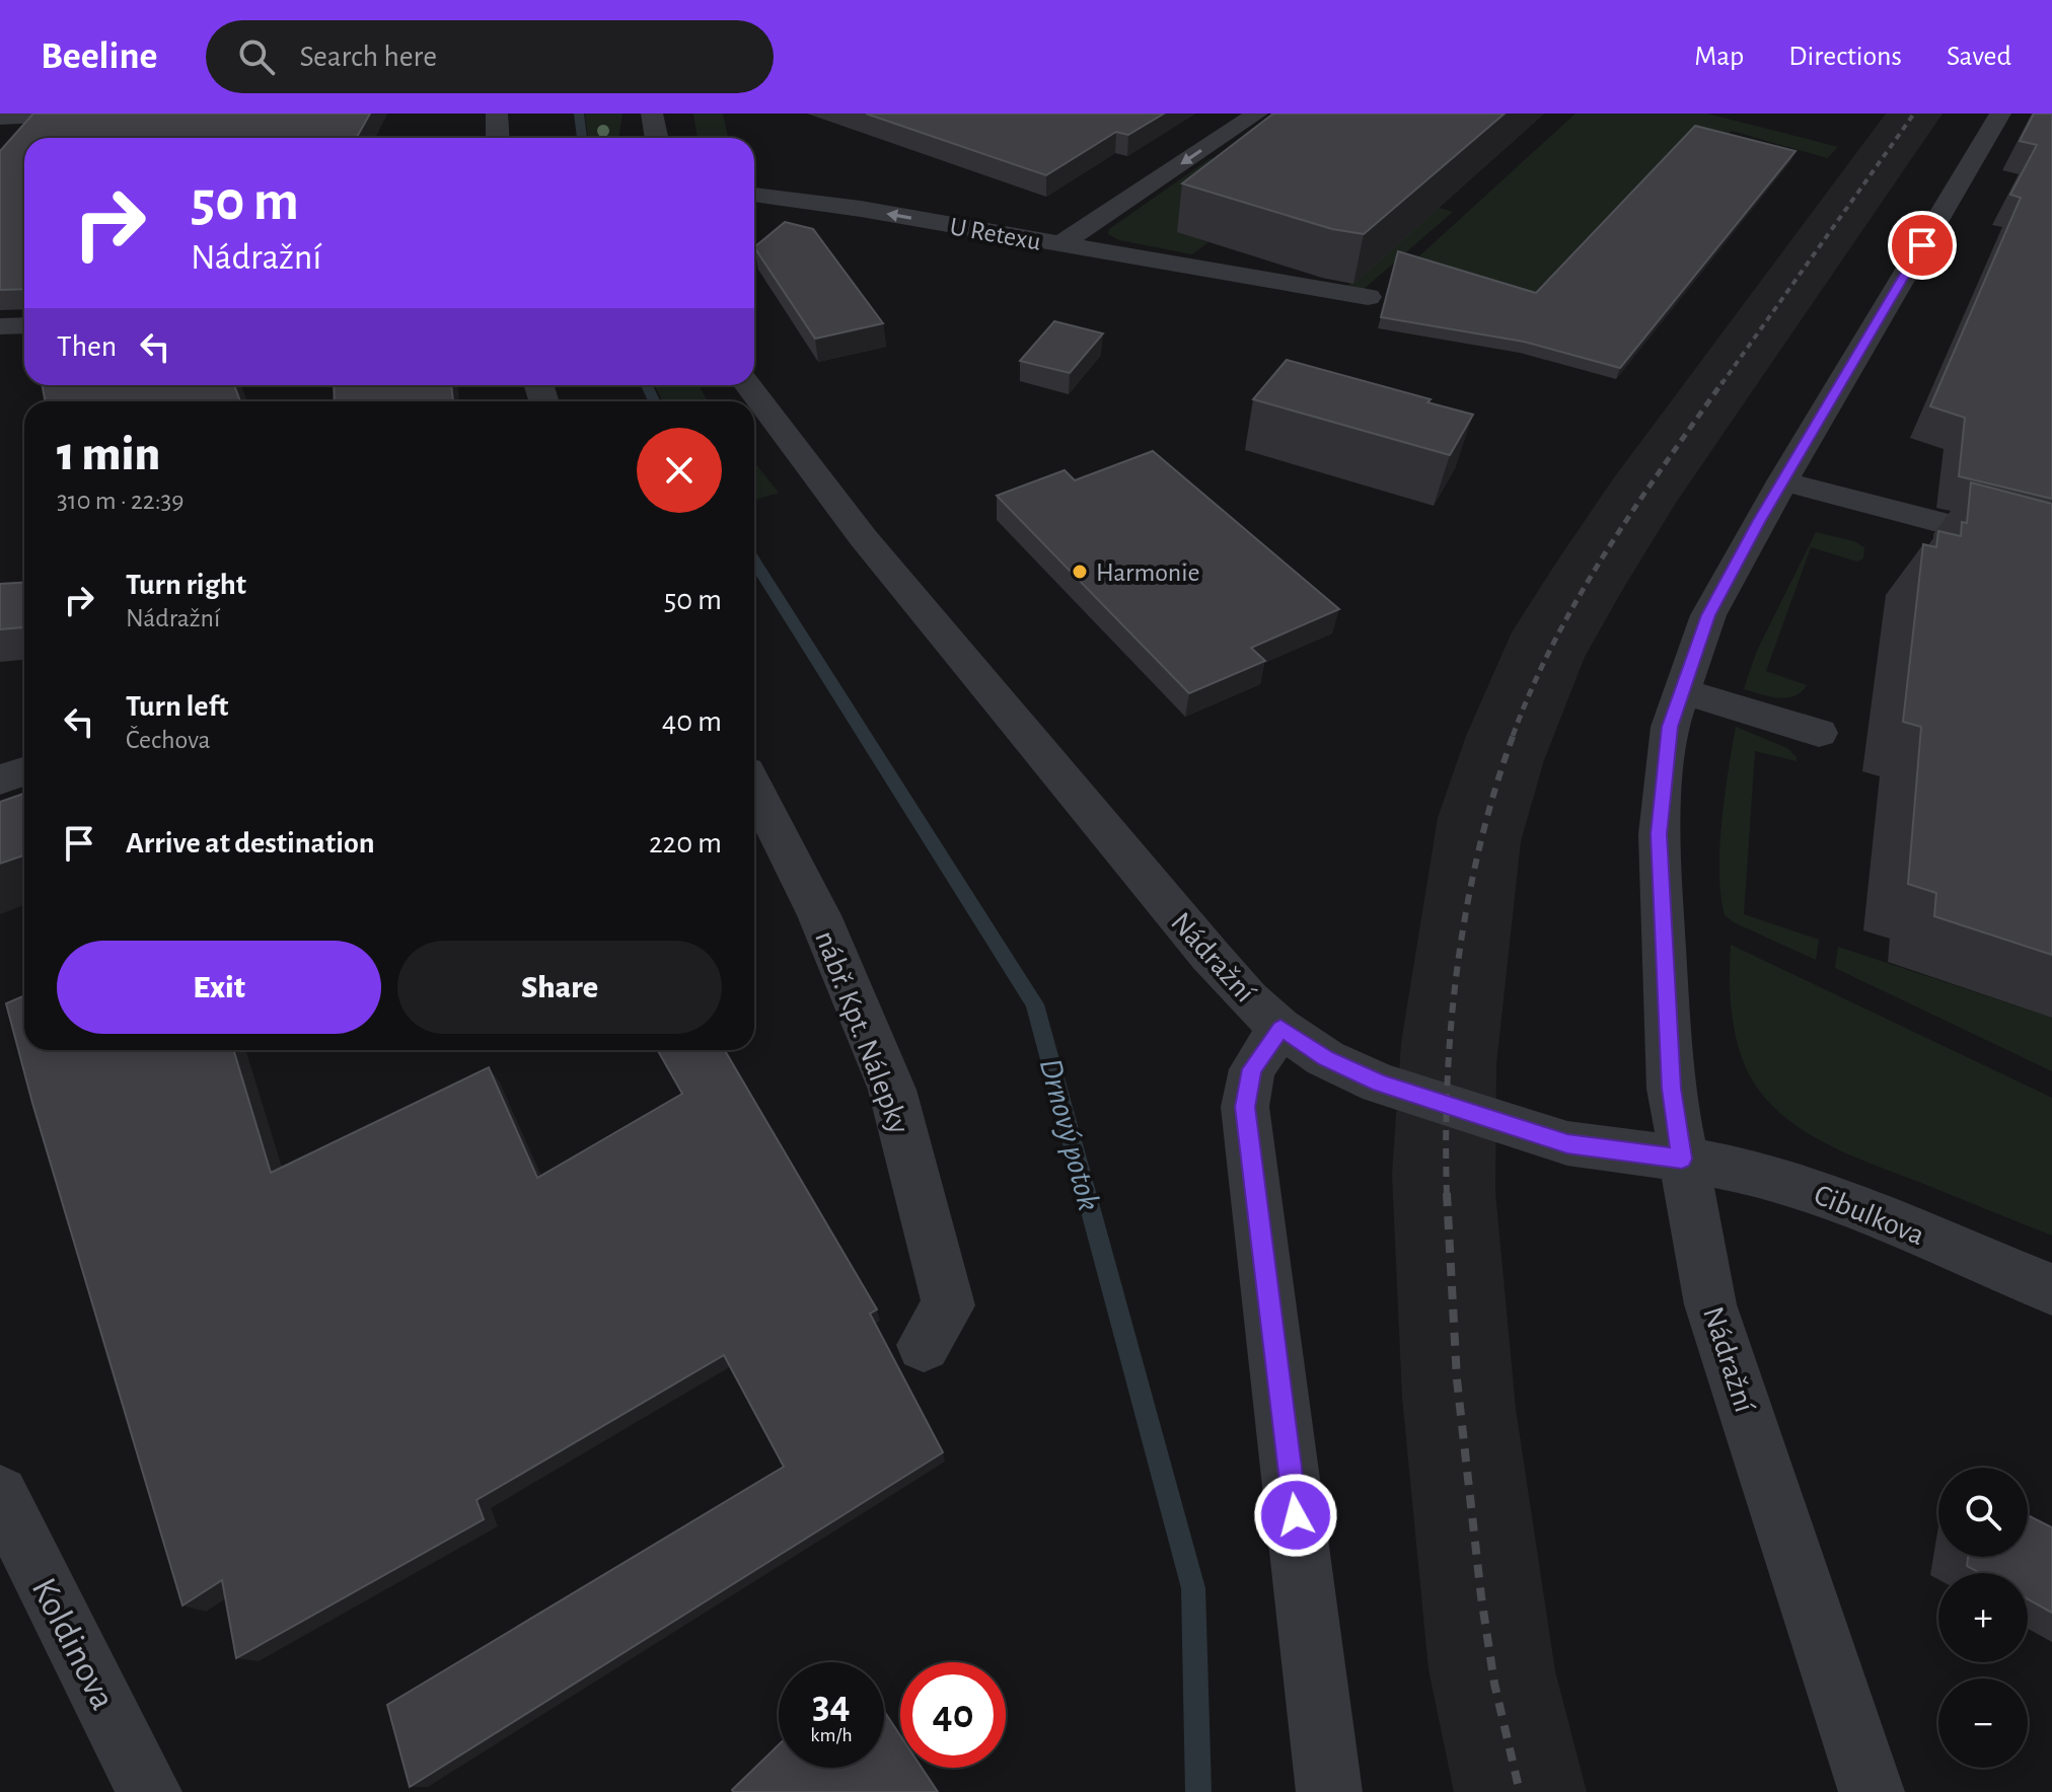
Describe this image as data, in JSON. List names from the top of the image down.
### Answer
{
  "streets": {
    "street": [
      "U Retexu",
      "Nádražní",
      "nábř. Kpt. Nálepky",
      "Cibulkova",
      "Koldinova"
    ]
  },
  "crossings": [
    ["Nádražní", "Cibulkova"]
  ],
  "water": ["Drnový potok"],
  "places": ["Harmonie"],
  "page": {
    "header": "Beeline",
    "search": "Search here",
    "nav": ["Map", "Directions", "Saved"],
    "turn": ["50 m", "Nádražní"],
    "then": "Then",
    "heading": ["1 min", "310 m · 22:39"],
    "list": [
      {
        "name": "Turn right",
        "note": "Nádražní",
        "value": "50 m"
      },
      {
        "name": "Turn left",
        "note": "Čechova",
        "value": "40 m"
      },
      {
        "name": "Arrive at destination",
        "value": "220 m"
      }
    ],
    "buttons": ["Exit", "Share"],
    "map_buttons": ["+", "−"],
    "speed": "34 km/h",
    "limit": "40"
  }
}
